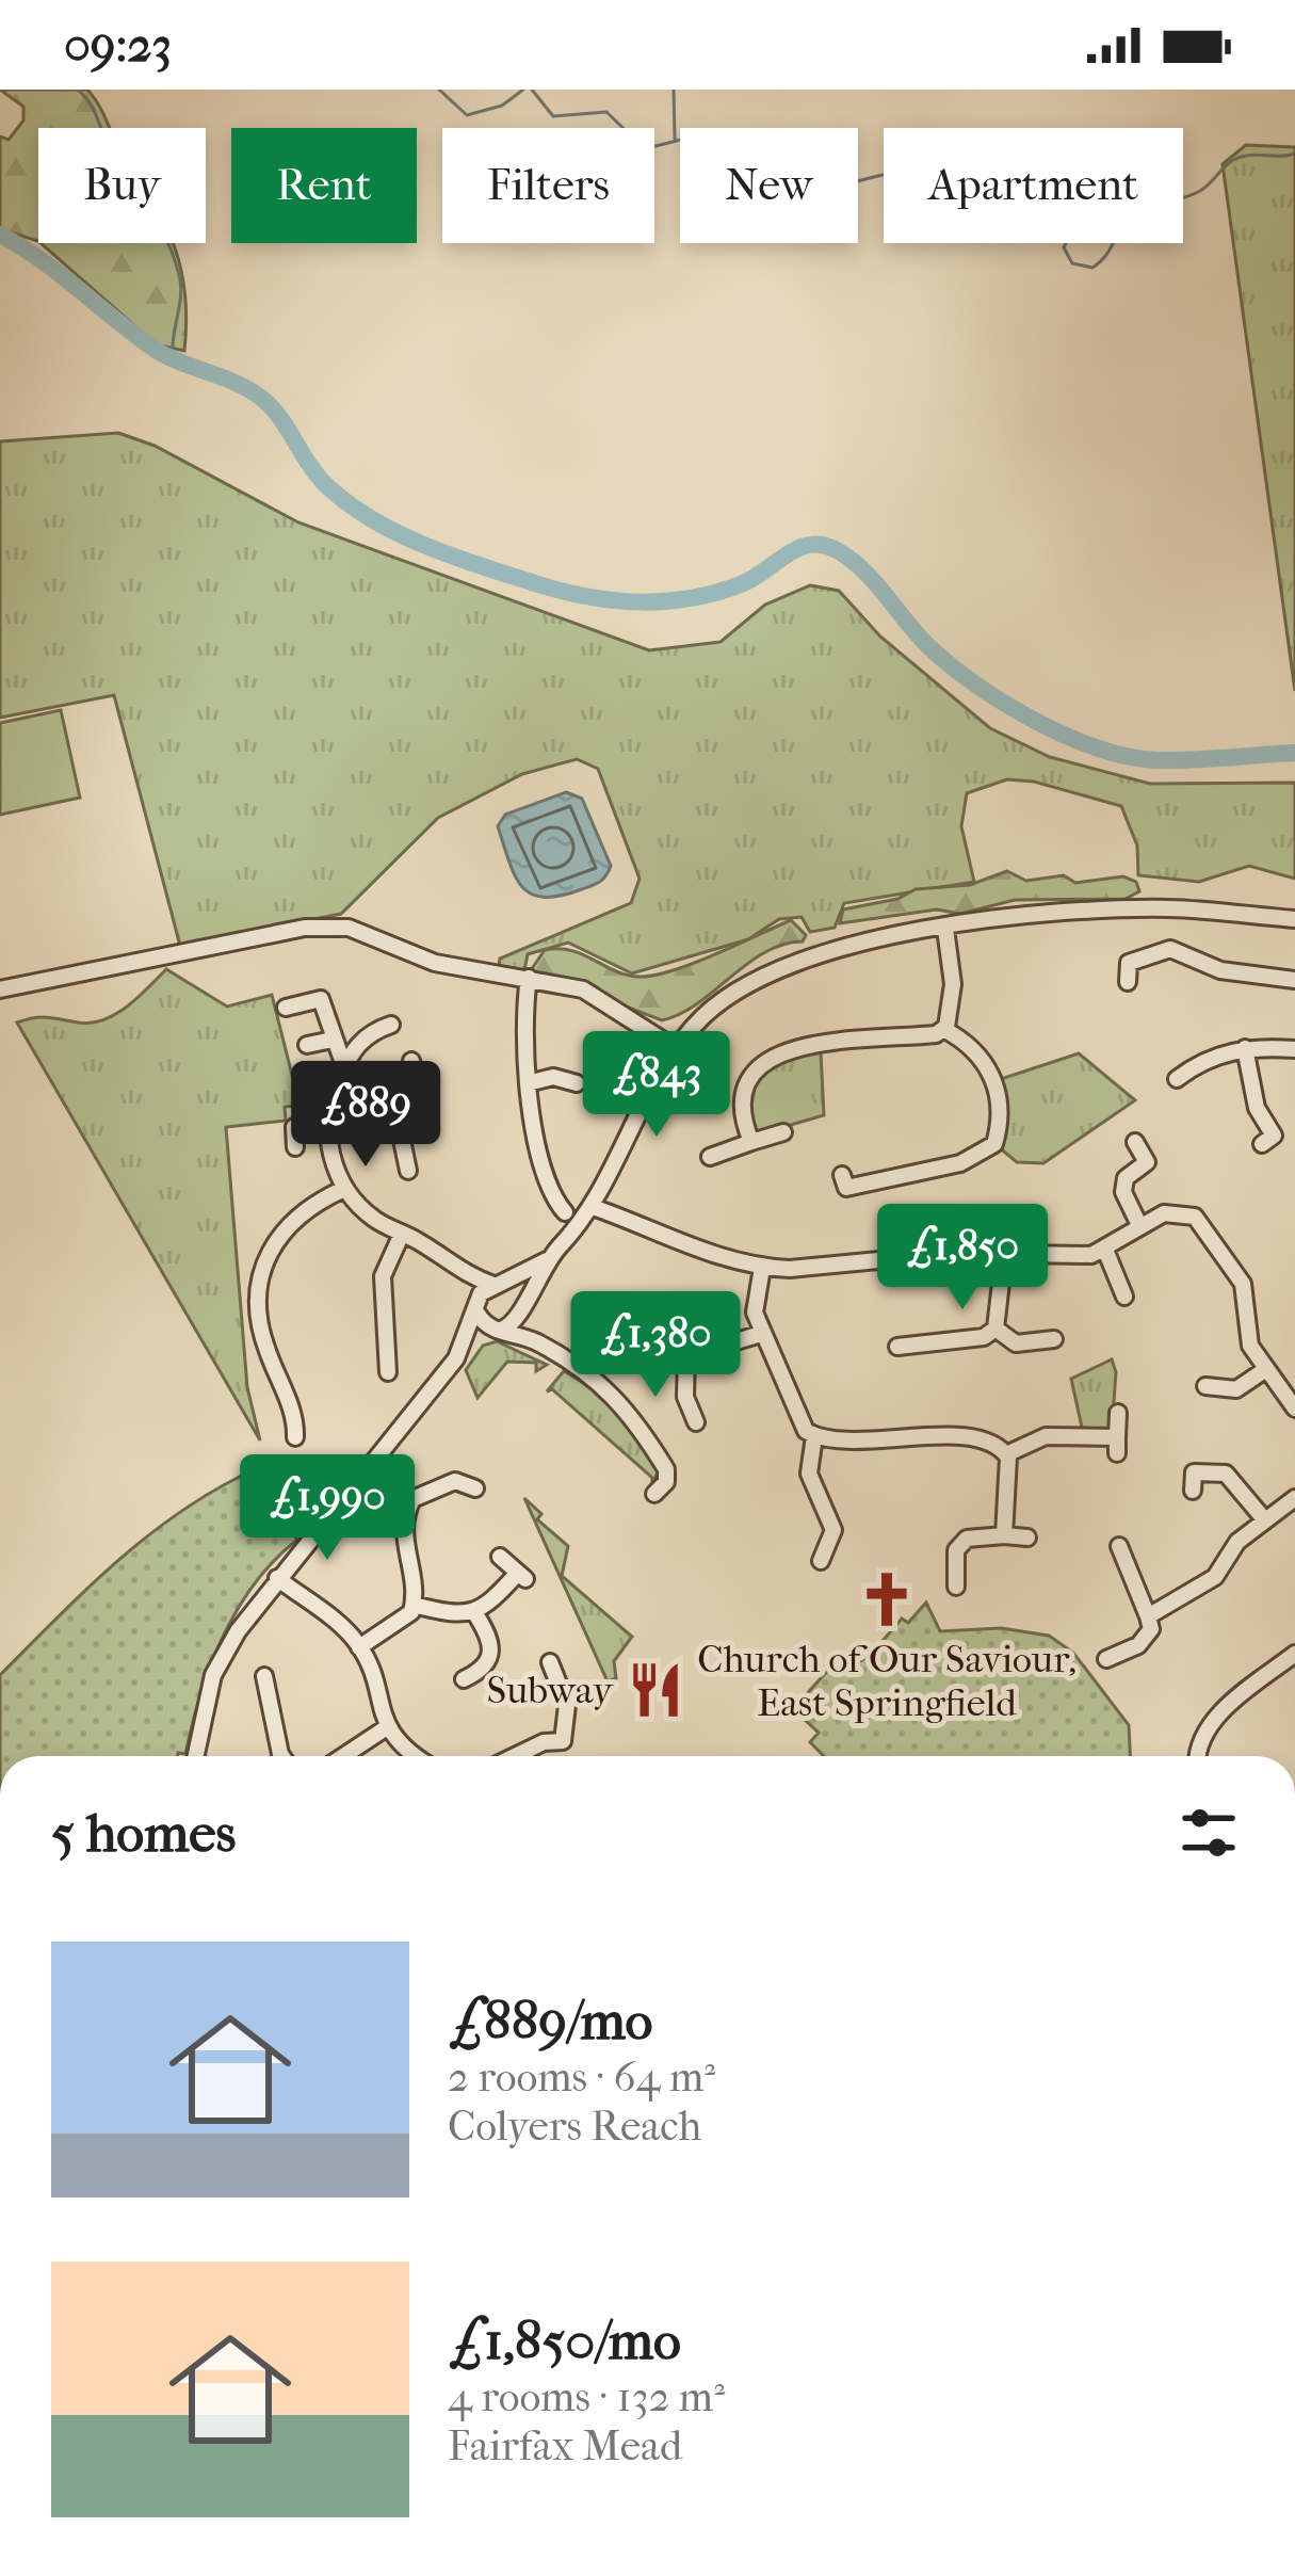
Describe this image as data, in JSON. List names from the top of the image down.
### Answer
{
  "places": {
    "church": ["Church of Our Saviour, East Springfield"],
    "restaurant": ["Subway"]
  },
  "page": {
    "status": "09:23",
    "chip": [
      "Buy",
      "Rent",
      "Filters",
      "New",
      "Apartment"
    ],
    "price": [
      "£843",
      "£889",
      "£1,850",
      "£1,380",
      "£1,990"
    ],
    "heading": "5 homes",
    "list": [
      {
        "name": "£889/mo",
        "note": "2 rooms · 64 m² · Colyers Reach"
      },
      {
        "name": "£1,850/mo",
        "note": "4 rooms · 132 m² · Fairfax Mead"
      }
    ]
  }
}
